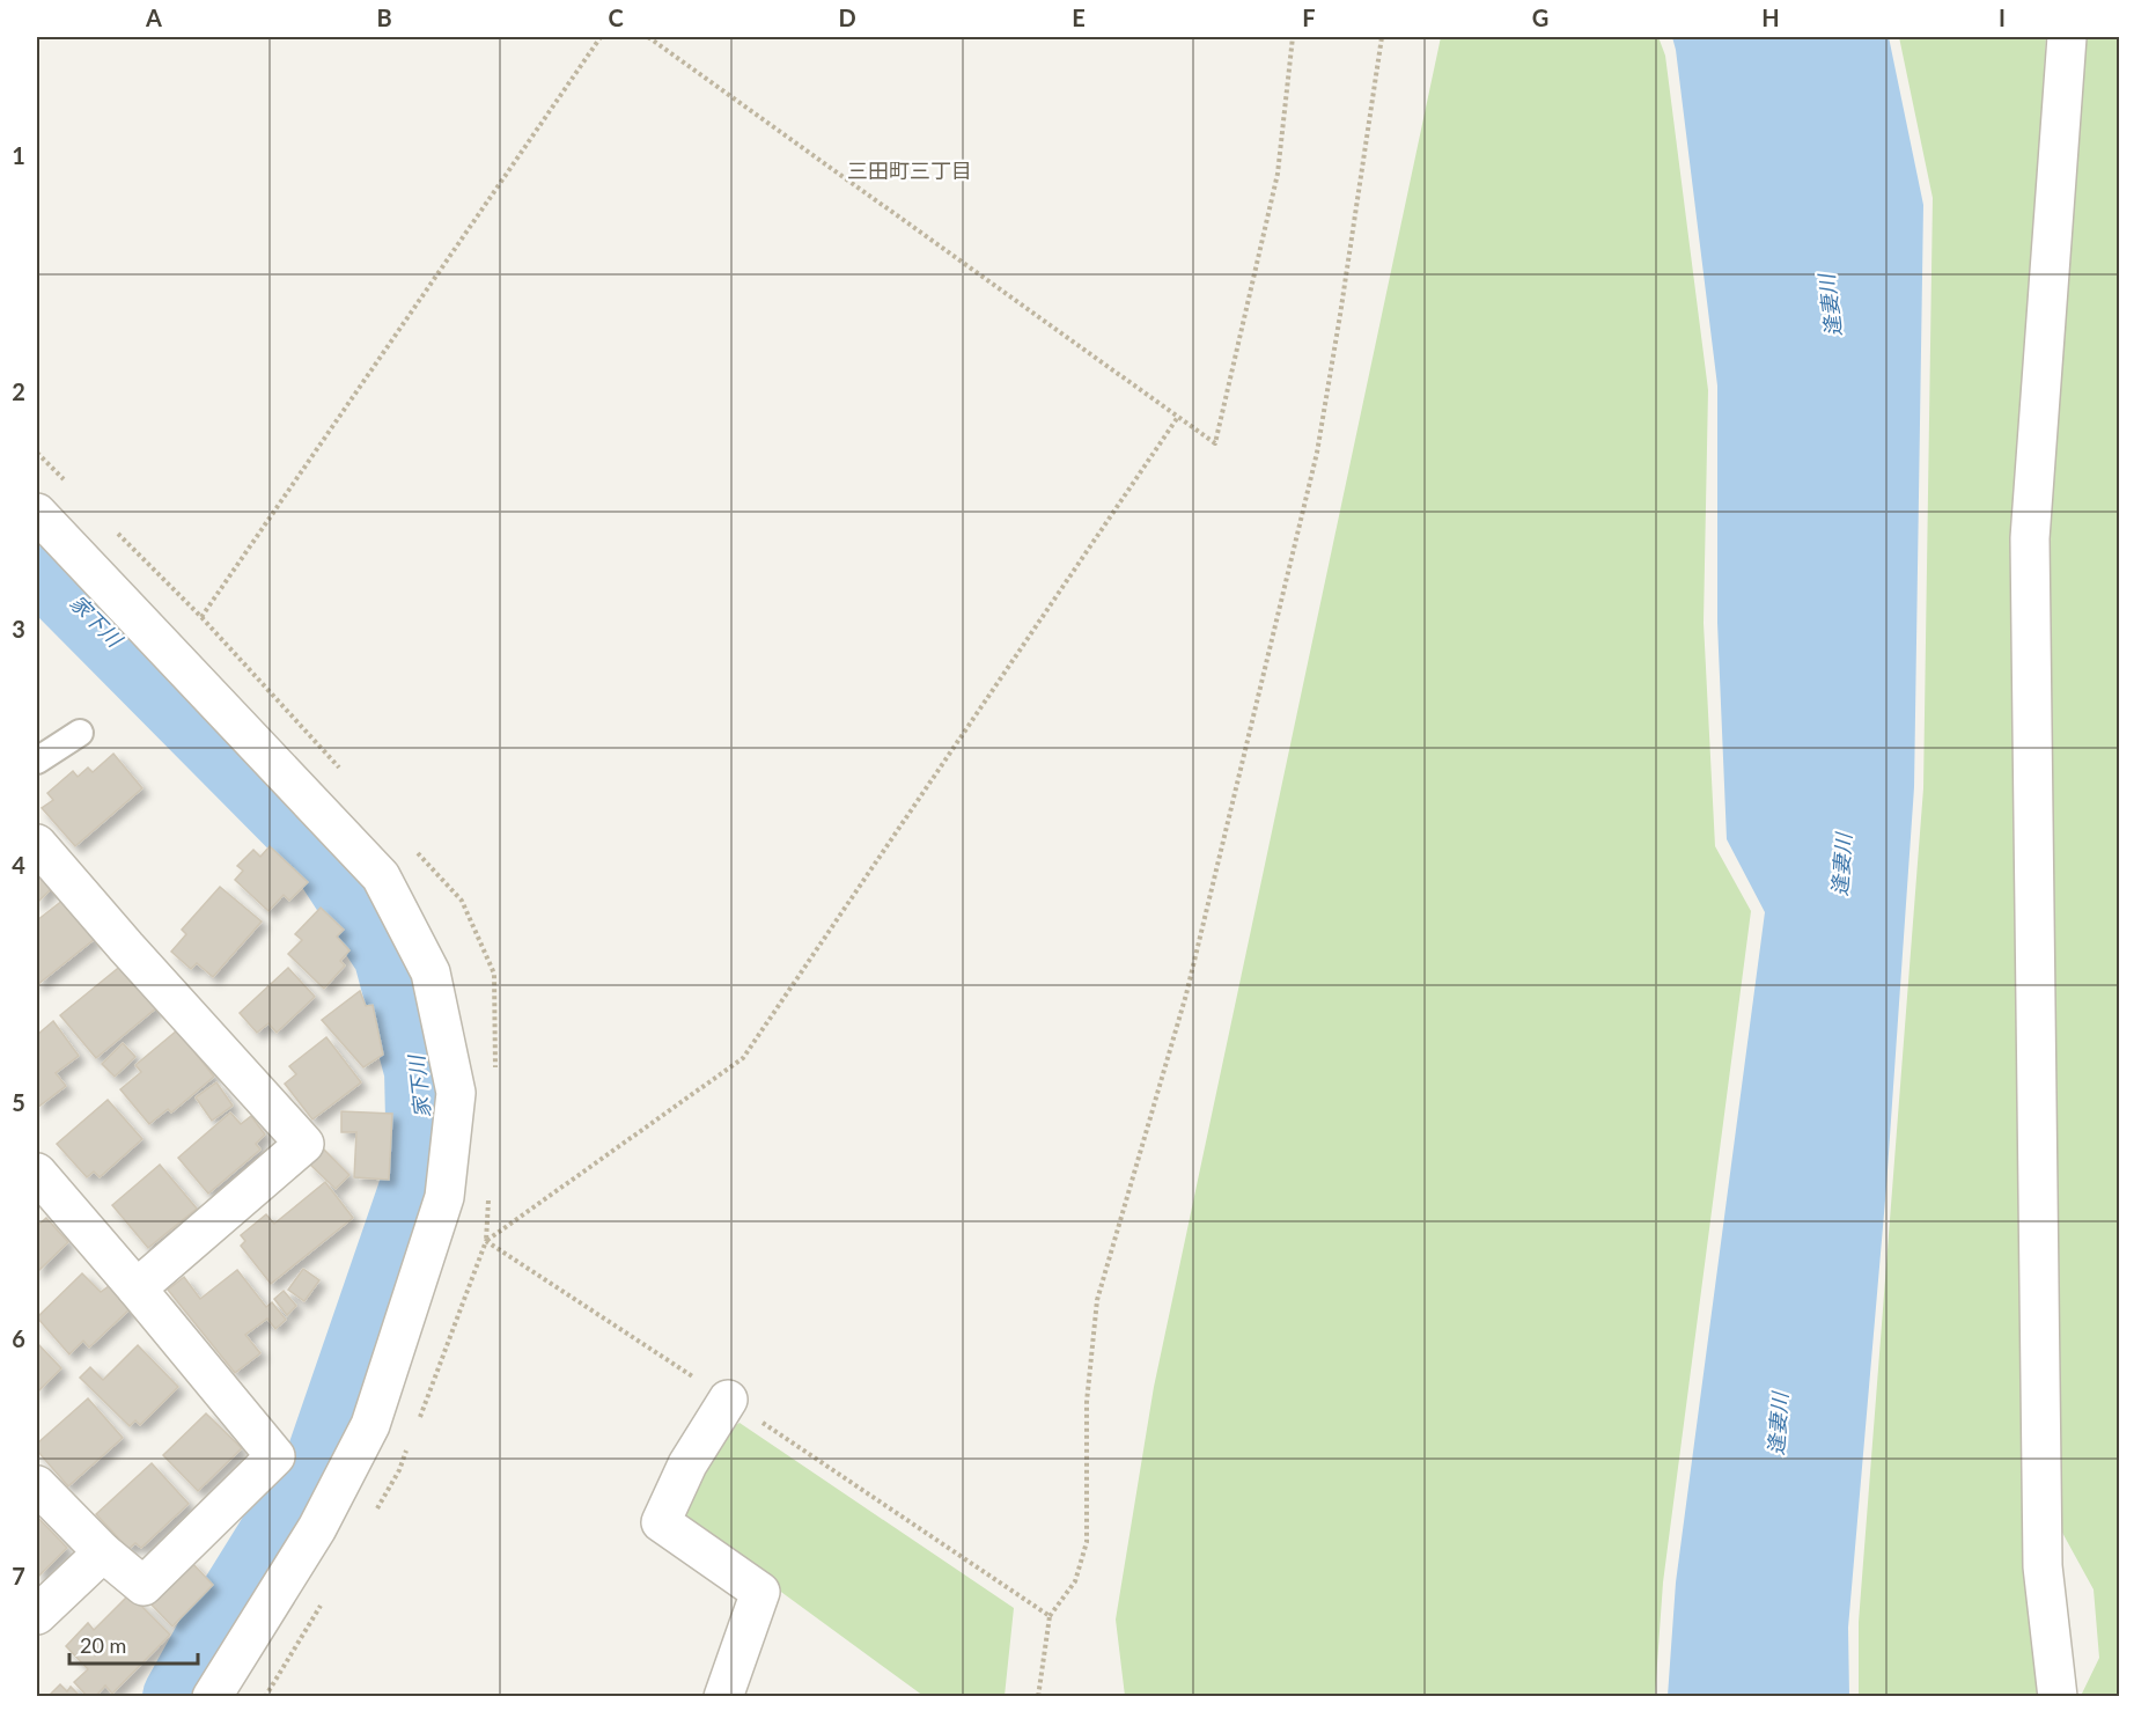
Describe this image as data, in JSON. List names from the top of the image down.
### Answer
{
  "districts": ["三田町三丁目"],
  "water": ["逢妻川", "家下川"],
  "scale_bar": "20 m",
  "grid": {
    "columns": [
      "A",
      "B",
      "C",
      "D",
      "E",
      "F",
      "G",
      "H",
      "I"
    ],
    "rows": [
      "1",
      "2",
      "3",
      "4",
      "5",
      "6",
      "7"
    ]
  }
}
